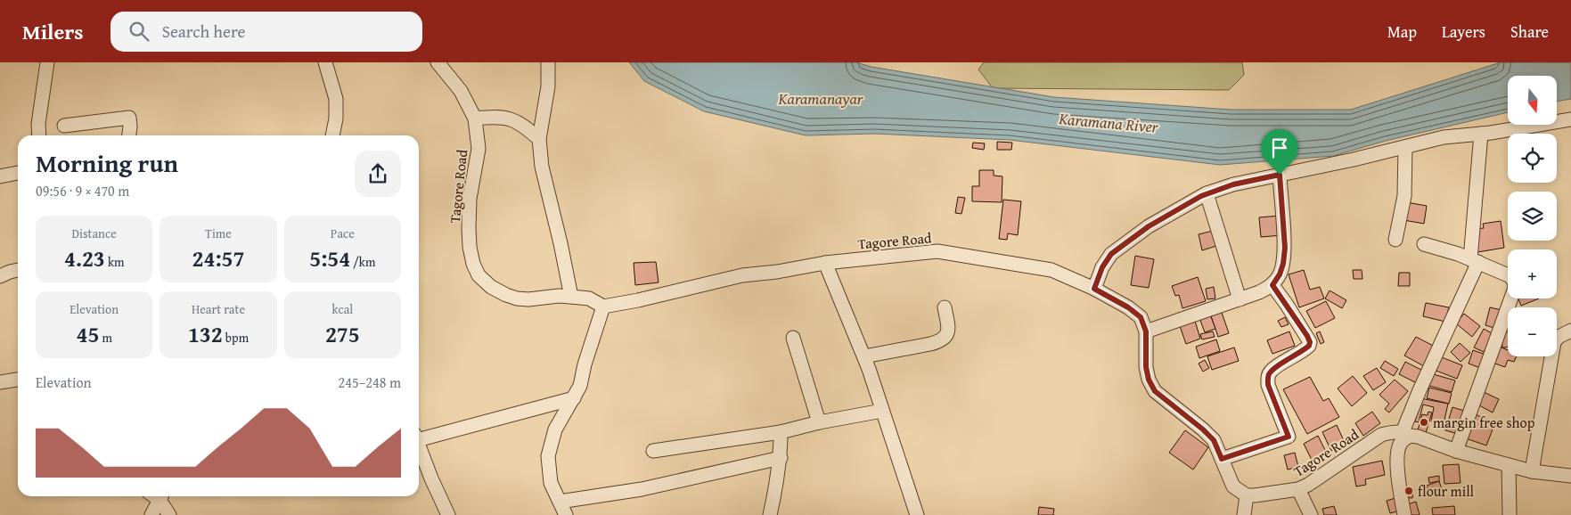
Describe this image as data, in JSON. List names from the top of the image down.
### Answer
{
  "streets": {
    "street": ["Tagore Road"]
  },
  "water": ["Karamanayar", "Karamana River"],
  "places": ["margin free shop", "flour mill"],
  "north": "bottom",
  "page": {
    "header": "Milers",
    "search": "Search here",
    "nav": ["Map", "Layers", "Share"],
    "map_buttons": ["+", "−"],
    "heading": ["Morning run", "09:56 · 9 × 470 m"],
    "stats": [
      ["Distance", "4.23 km"],
      ["Time", "24:57"],
      ["Pace", "5:54 /km"],
      ["Elevation", "45 m"],
      ["Heart rate", "132 bpm"],
      ["kcal", "275"]
    ],
    "chart": ["Elevation", "245–248 m"]
  }
}
